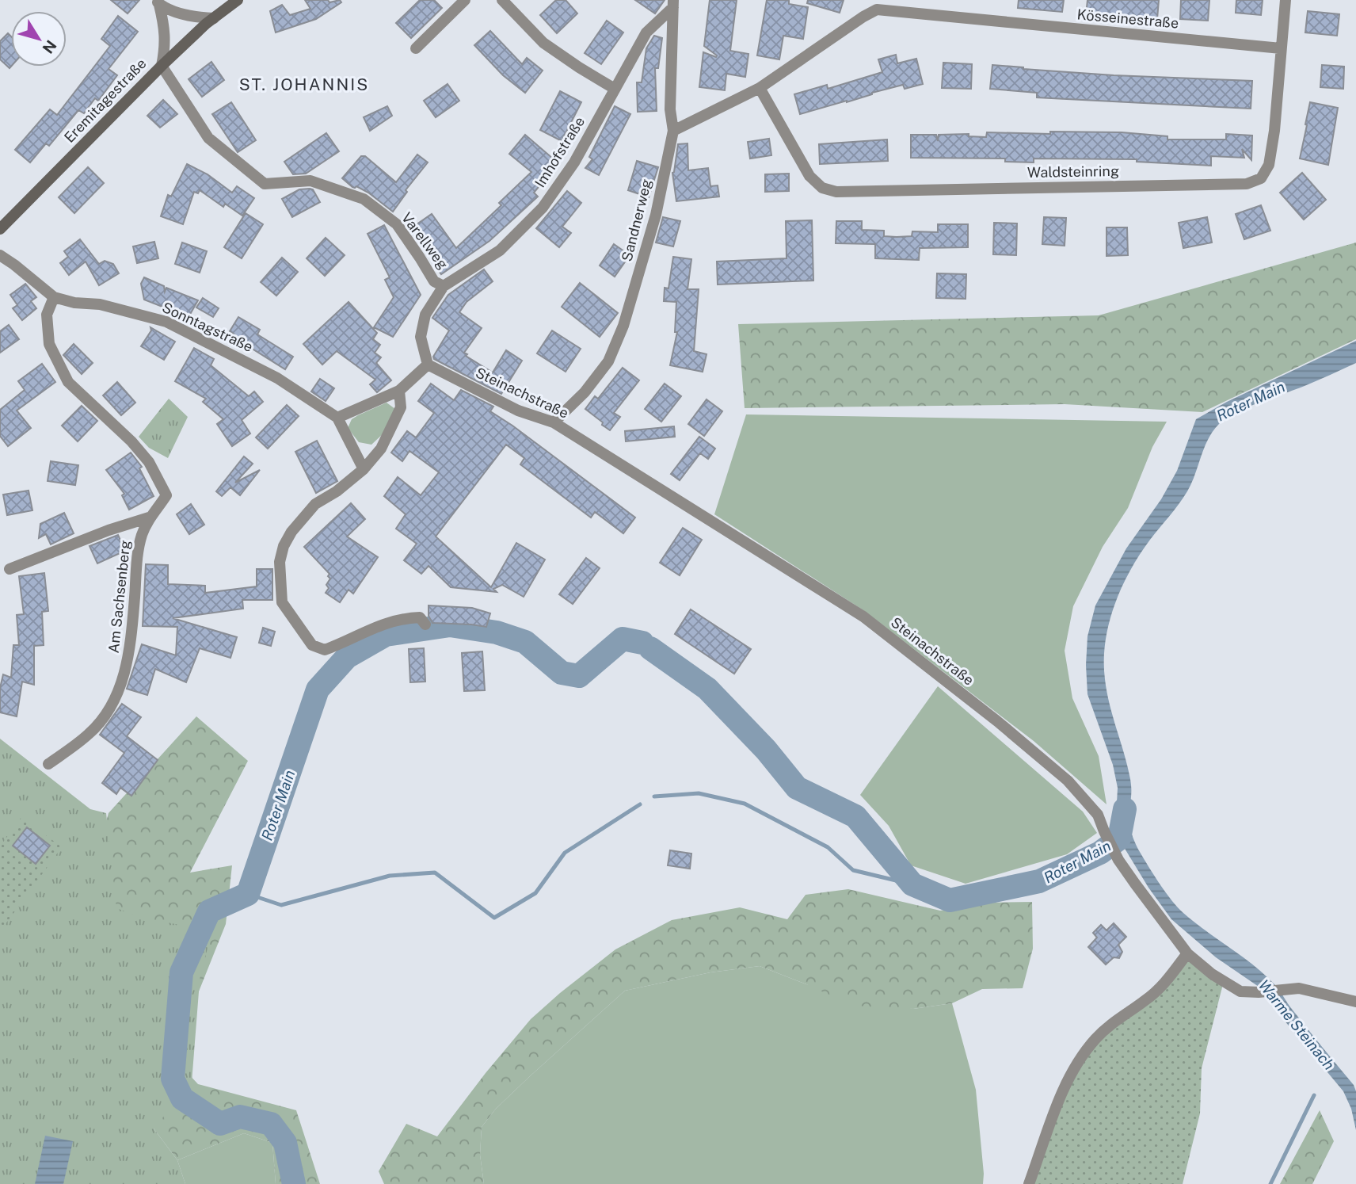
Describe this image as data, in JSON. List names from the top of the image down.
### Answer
{
  "streets": {
    "street": [
      "Kösseinestraße",
      "Eremitagestraße",
      "Imhofstraße",
      "Waldsteinring",
      "Sandnerweg",
      "Varellweg",
      "Sonntagstraße",
      "Steinachstraße",
      "Am Sachsenberg"
    ]
  },
  "crossings": [
    ["Kösseinestraße", "Waldsteinring"],
    ["Eremitagestraße", "Varellweg"],
    ["Imhofstraße", "Sandnerweg"],
    ["Imhofstraße", "Varellweg"],
    ["Sandnerweg", "Steinachstraße"],
    ["Varellweg", "Steinachstraße"]
  ],
  "districts": ["ST. JOHANNIS"],
  "water": ["Roter Main", "Warme Steinach"],
  "north": "bottom right"
}
